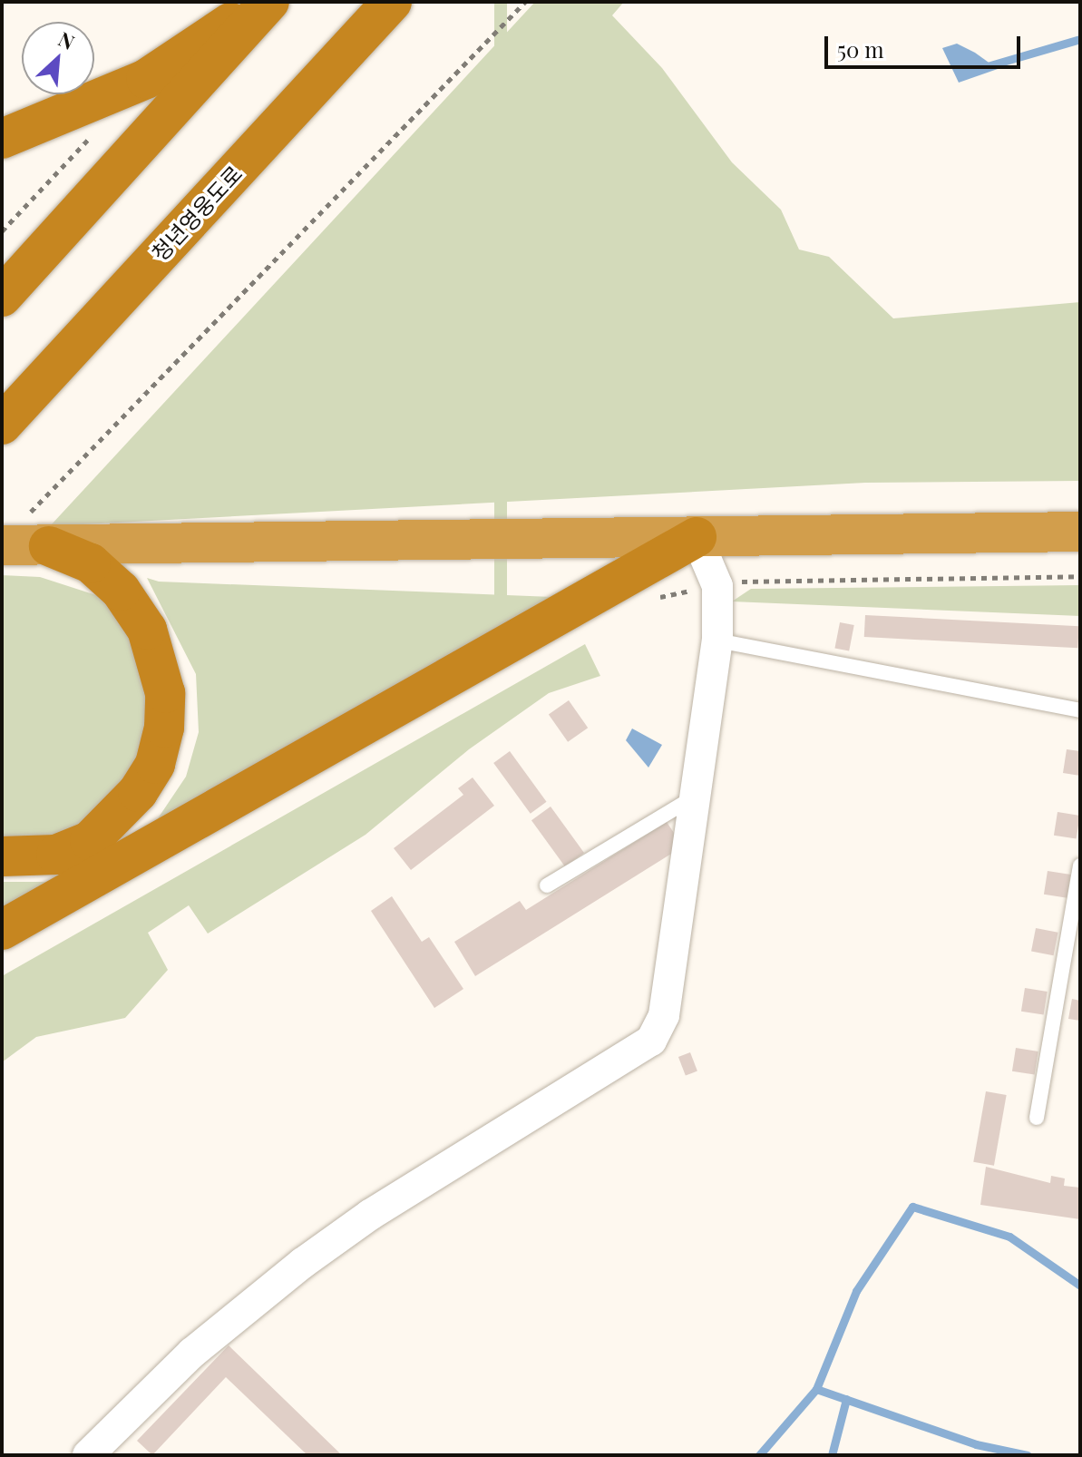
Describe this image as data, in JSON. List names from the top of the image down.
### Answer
{
  "streets": {
    "highway": ["청년영웅도로"]
  },
  "scale_bar": "50 m",
  "north": "top right"
}
